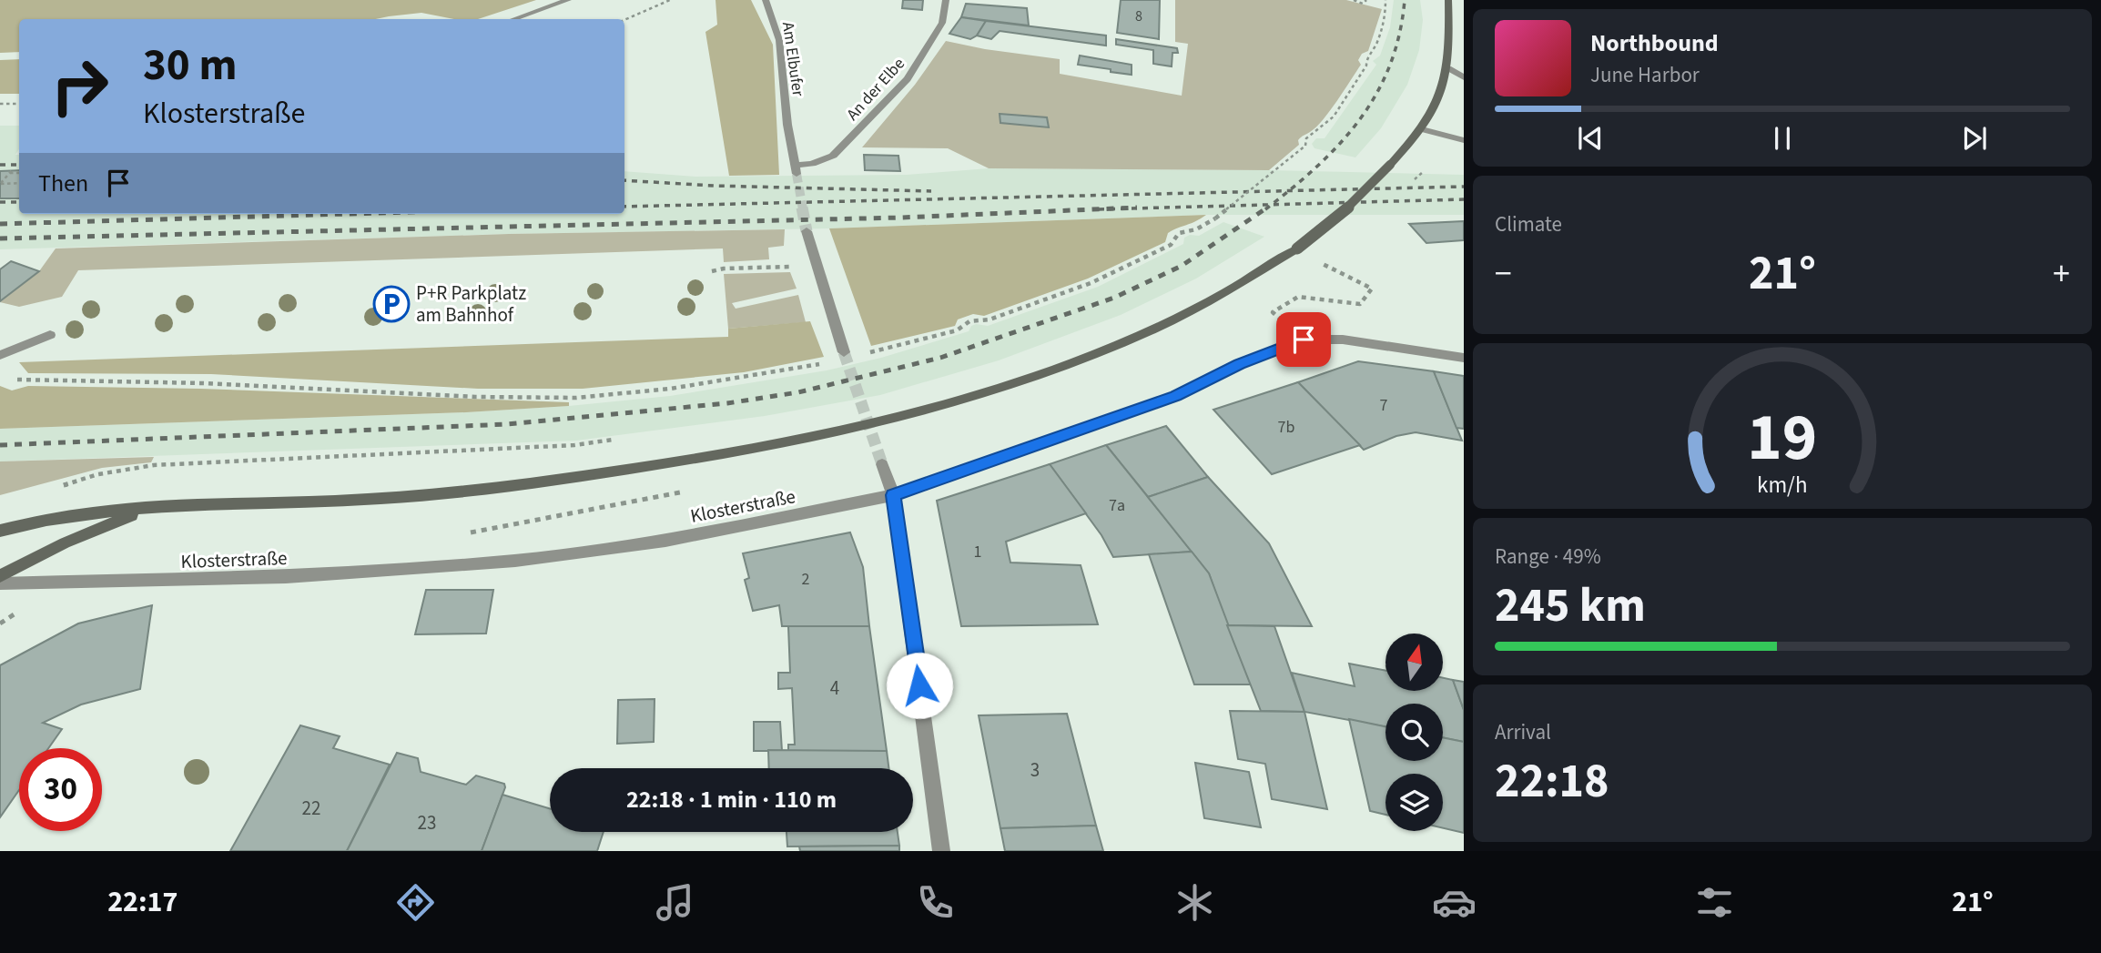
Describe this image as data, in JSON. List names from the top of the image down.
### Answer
{
  "streets": {
    "street": ["Am Elbufer", "An der Elbe", "Klosterstraße"]
  },
  "crossings": [
    ["Am Elbufer", "An der Elbe"]
  ],
  "places": {
    "parking": ["P+R Parkplatz am Bahnhof"]
  },
  "house_numbers": [
    "8",
    "7",
    "7b",
    "7a",
    "1",
    "2",
    "4",
    "3",
    "22",
    "23"
  ],
  "north": "top",
  "page": {
    "turn": ["30 m", "Klosterstraße"],
    "song": ["Northbound", "June Harbor"],
    "then": "Then",
    "tile": [
      "Climate",
      ["Range · 49%", "245 km"],
      ["Arrival", "22:18"]
    ],
    "heat": ["−", "21°", "+"],
    "limit": "30",
    "trip": "22:18 · 1 min · 110 m",
    "tabs": ["22:17", "21°"],
    "gauge": ["19", "km/h"]
  }
}
